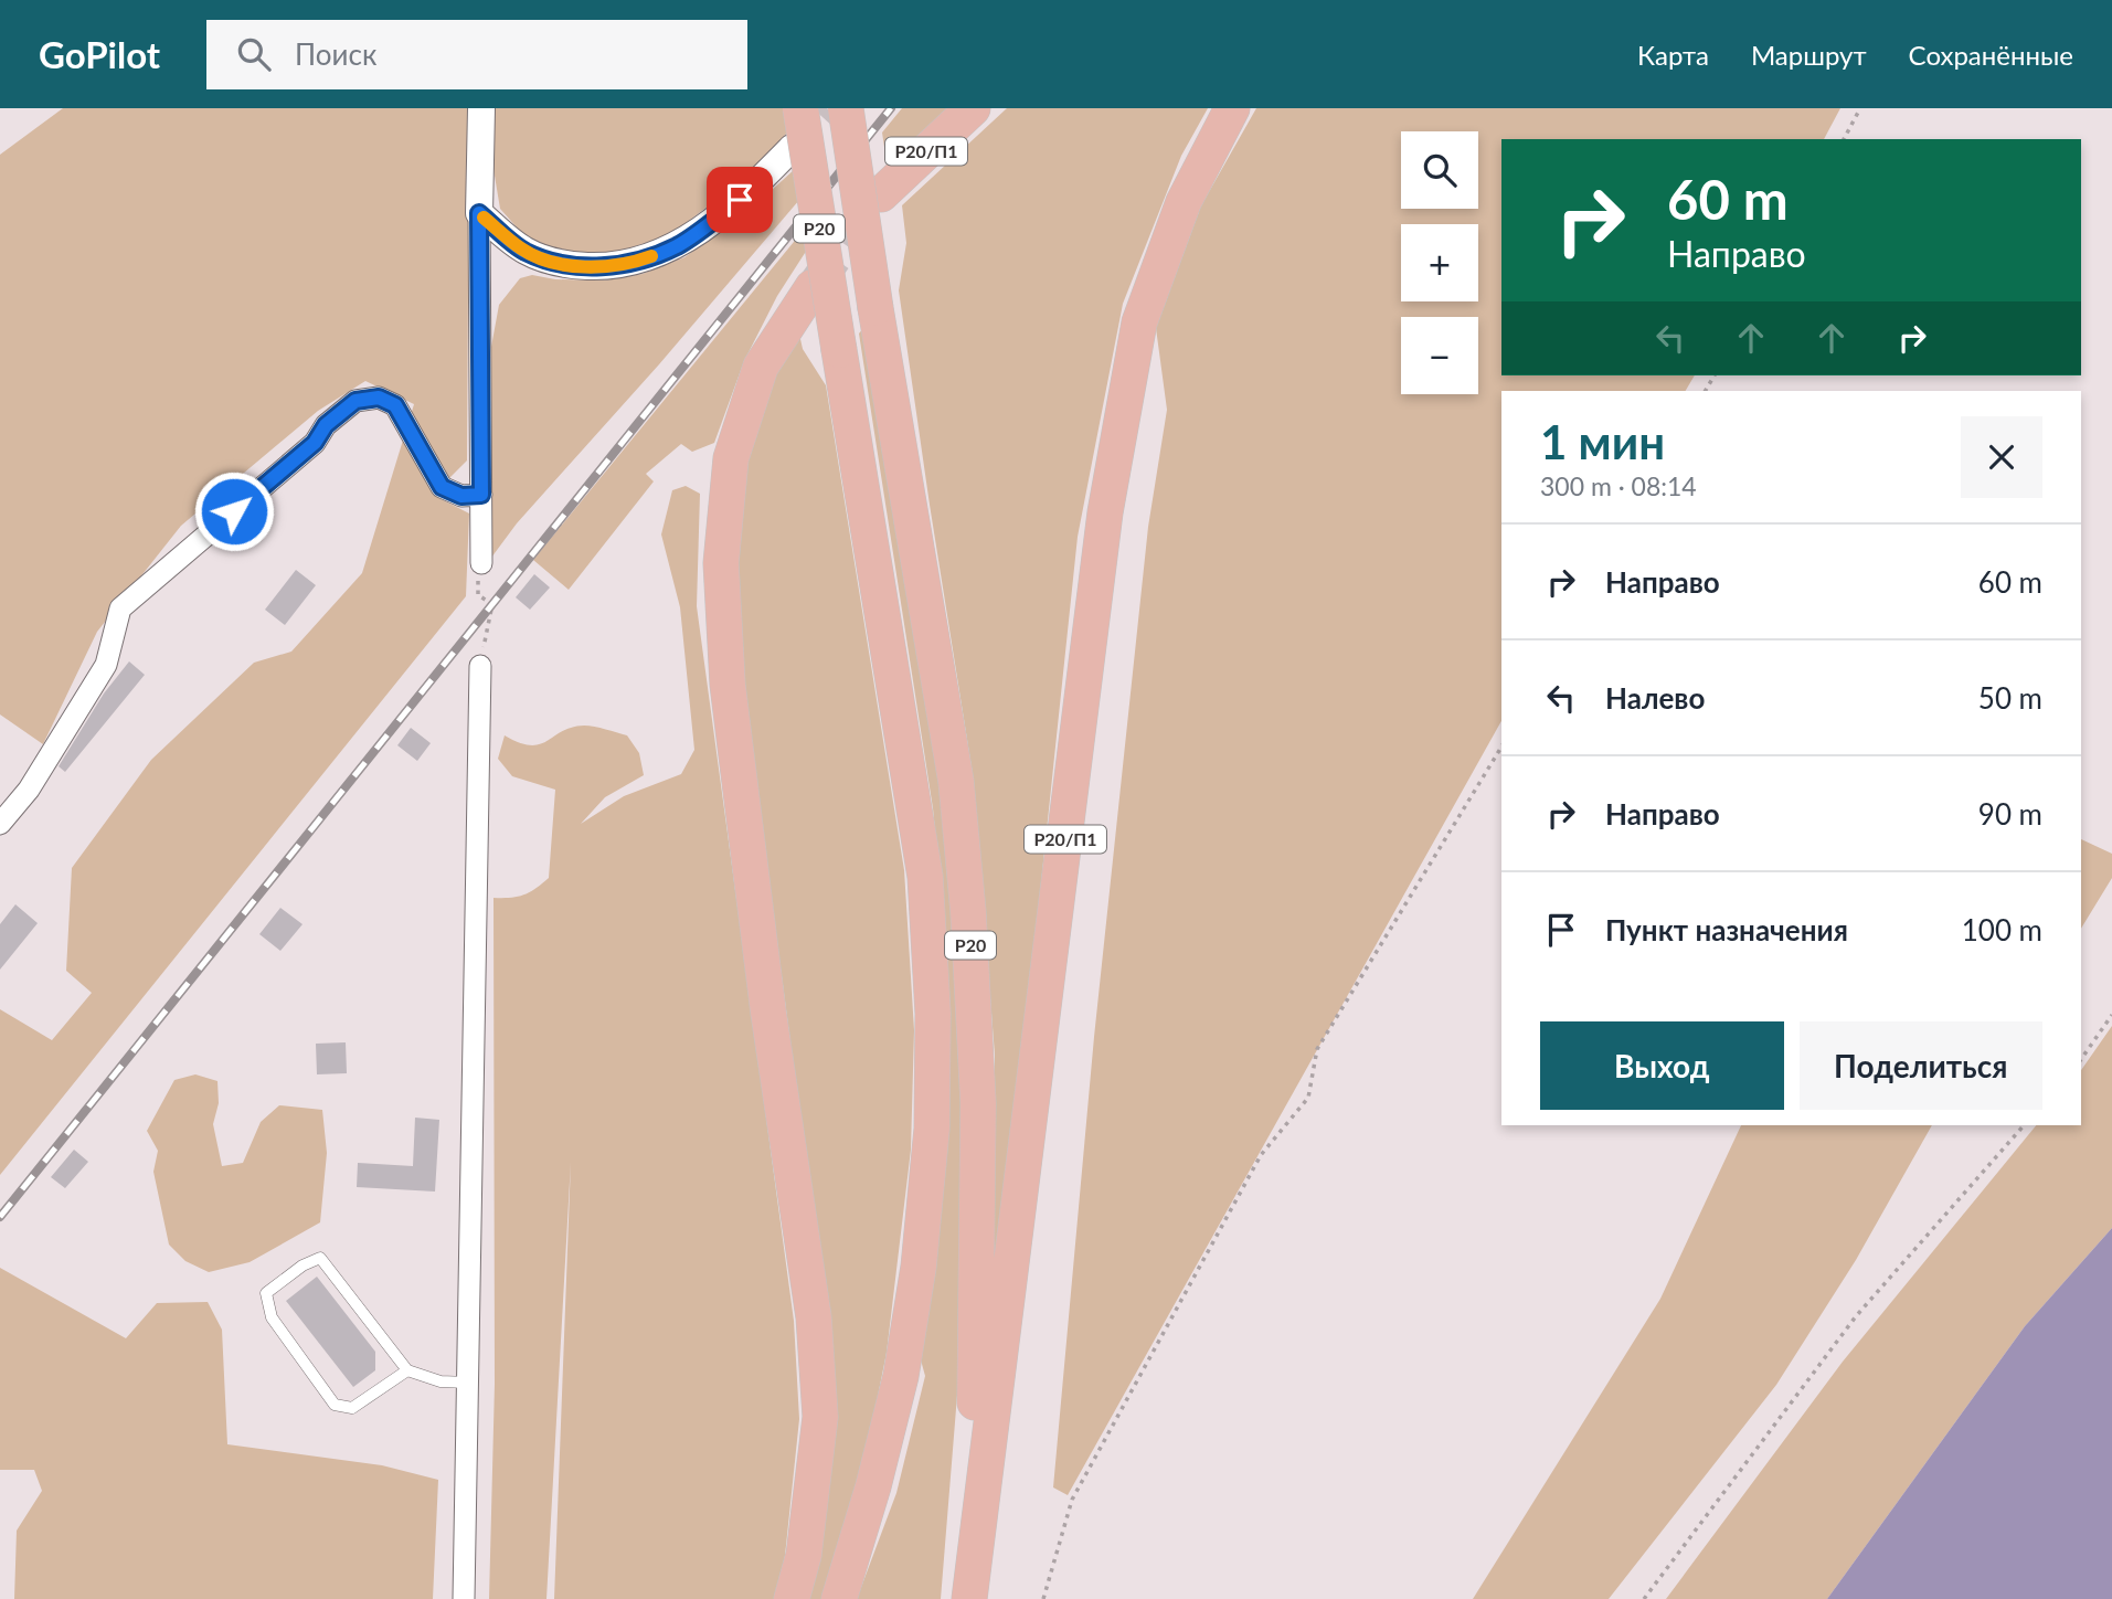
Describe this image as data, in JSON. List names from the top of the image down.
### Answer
{
  "streets": {
    "main road": ["Р20/П1", "Р20"]
  },
  "crossings": [
    ["Р20/П1", "Р20"]
  ],
  "page": {
    "header": "GoPilot",
    "search": "Поиск",
    "nav": ["Карта", "Маршрут", "Сохранённые"],
    "map_buttons": ["+", "−"],
    "turn": ["60 m", "Направо"],
    "heading": ["1 мин", "300 m · 08:14"],
    "list": [
      {
        "name": "Направо",
        "value": "60 m"
      },
      {
        "name": "Налево",
        "value": "50 m"
      },
      {
        "name": "Направо",
        "value": "90 m"
      },
      {
        "name": "Пункт назначения",
        "value": "100 m"
      }
    ],
    "buttons": ["Выход", "Поделиться"]
  }
}
